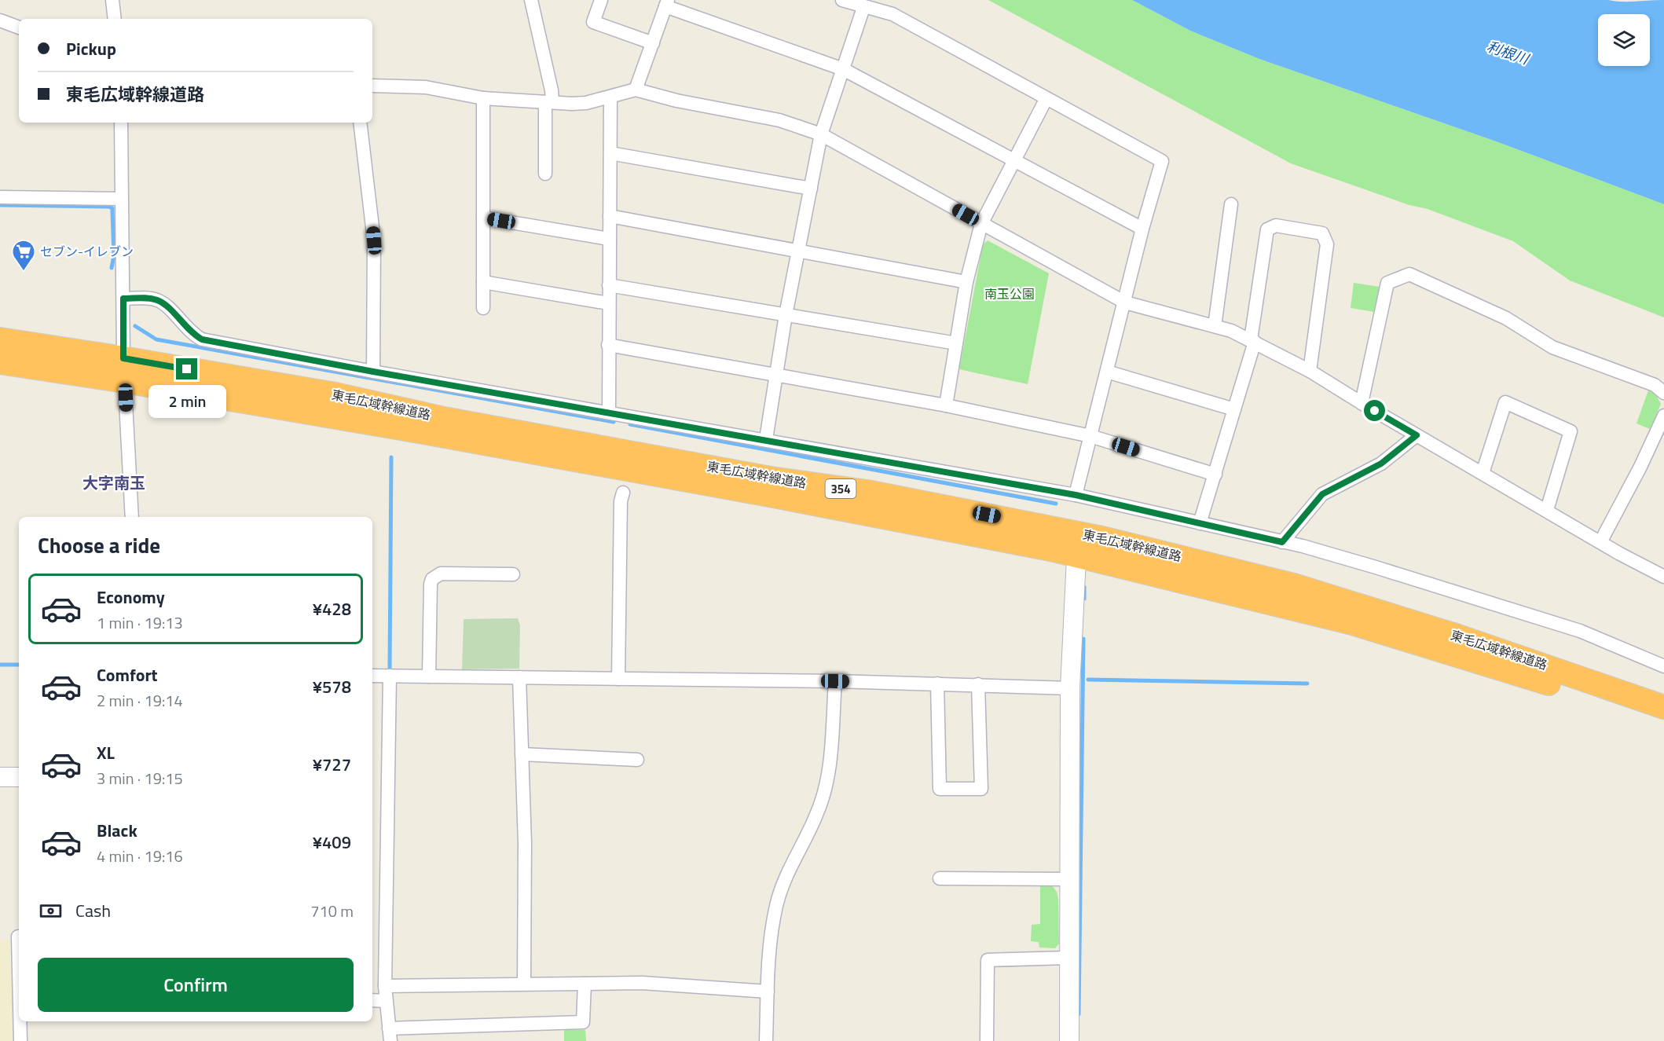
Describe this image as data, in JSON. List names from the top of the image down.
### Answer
{
  "streets": {
    "highway": ["東毛広域幹線道路", "354"]
  },
  "districts": ["大字南玉"],
  "water": ["利根川"],
  "parks": ["南玉公園"],
  "places": {
    "supermarket": ["セブン-イレブン"]
  },
  "page": {
    "banner": ["Pickup", "東毛広域幹線道路"],
    "bubble": "2 min",
    "heading": "Choose a ride",
    "list": [
      {
        "name": "Economy",
        "note": "1 min · 19:13",
        "value": "¥428"
      },
      {
        "name": "Comfort",
        "note": "2 min · 19:14",
        "value": "¥578"
      },
      {
        "name": "XL",
        "note": "3 min · 19:15",
        "value": "¥727"
      },
      {
        "name": "Black",
        "note": "4 min · 19:16",
        "value": "¥409"
      }
    ],
    "pay": ["Cash", "710 m"],
    "buttons": "Confirm"
  }
}
